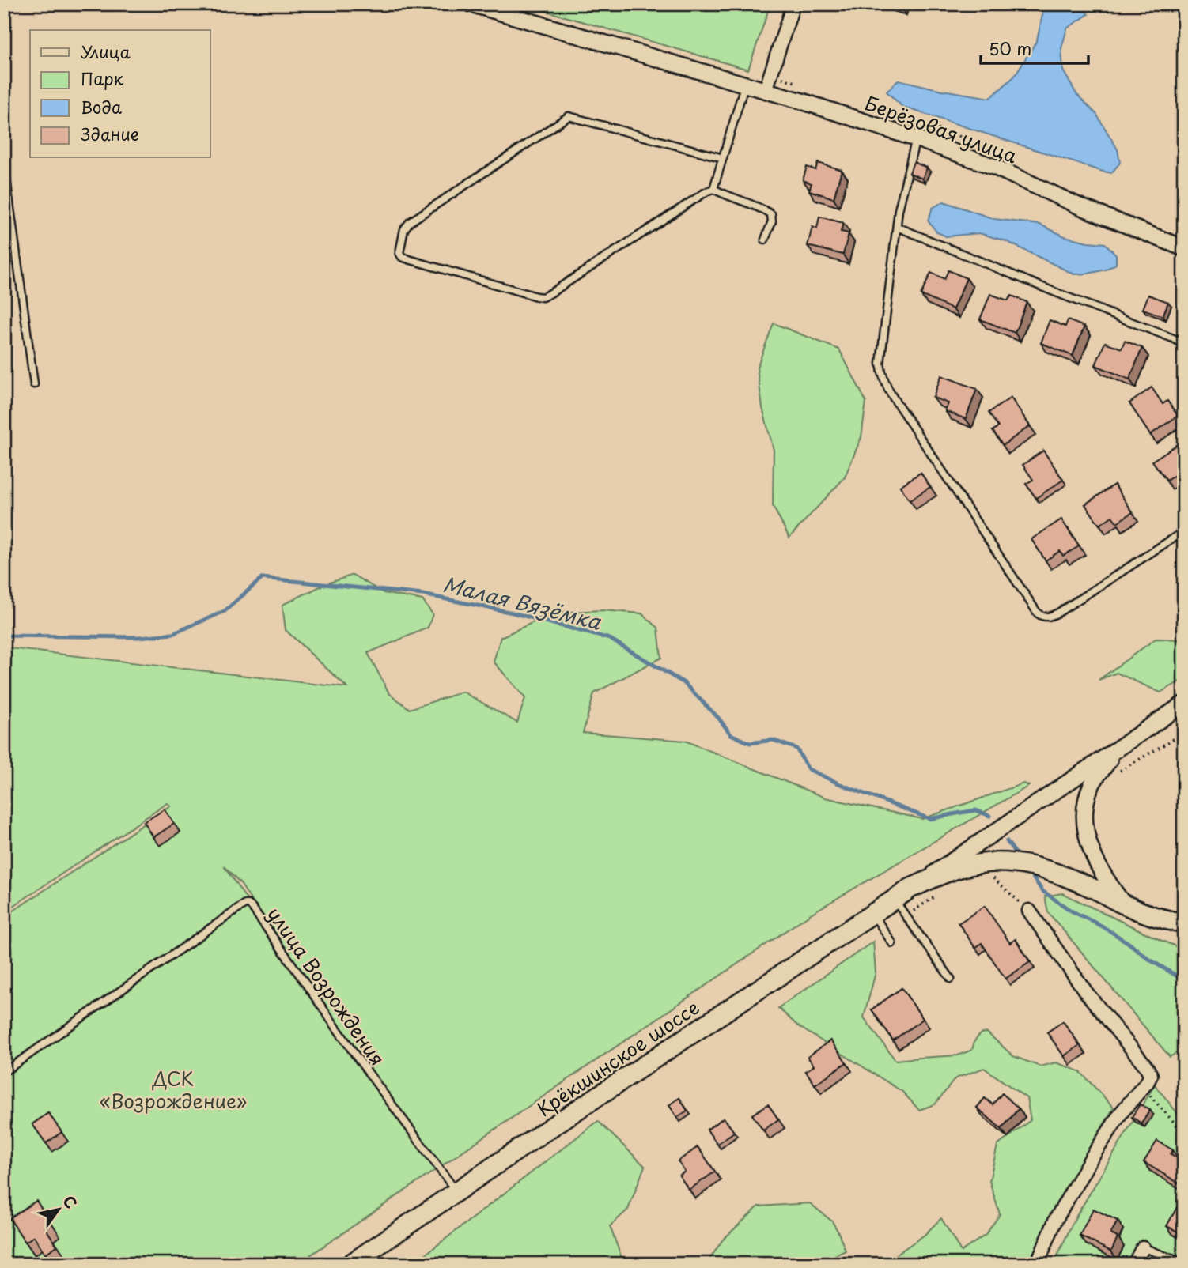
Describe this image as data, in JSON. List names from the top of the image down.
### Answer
{
  "streets": {
    "main road": ["Крёкшинское шоссе"],
    "street": ["Берёзовая улица"],
    "lane": ["улица Возрождения"]
  },
  "crossings": [
    ["улица Возрождения", "Крёкшинское шоссе"]
  ],
  "water": ["Малая Вязёмка"],
  "parks": ["ДСК «Возрождение»"],
  "legend": [
    "Улица",
    "Парк",
    "Вода",
    "Здание"
  ],
  "scale_bar": "50 m",
  "north": "top right"
}
